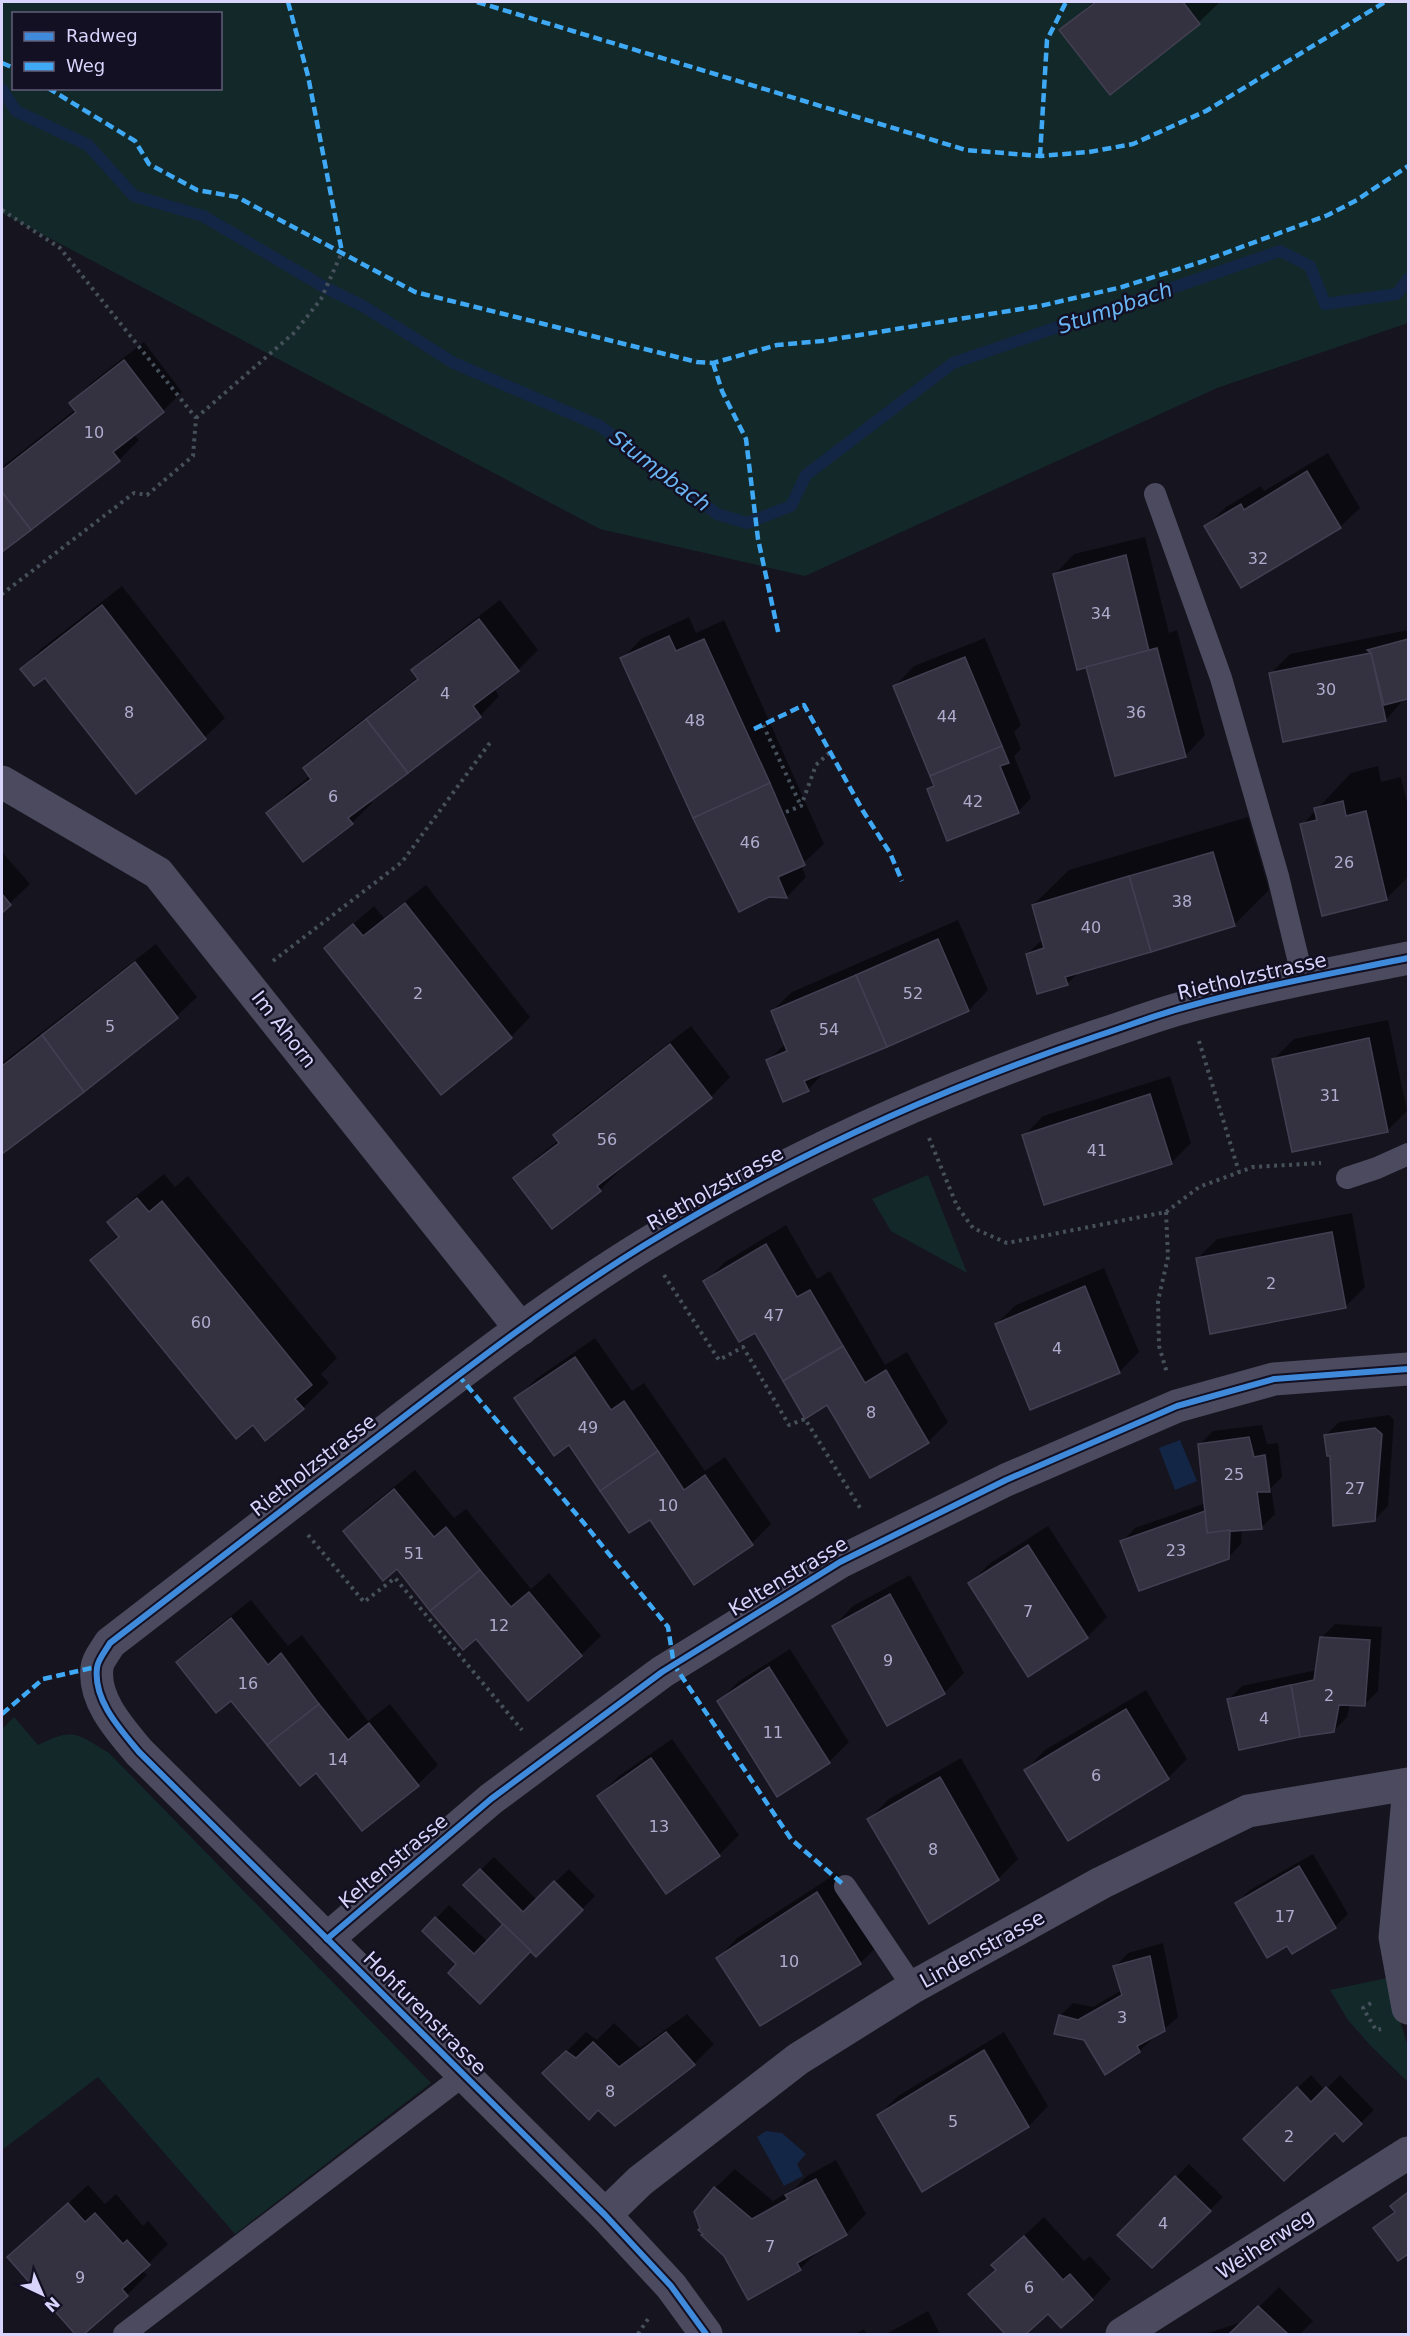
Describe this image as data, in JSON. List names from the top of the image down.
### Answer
{
  "streets": {
    "street": [
      "Rietholzstrasse",
      "Im Ahorn",
      "Keltenstrasse",
      "Lindenstrasse",
      "Hohfurenstrasse",
      "Weiherweg"
    ]
  },
  "crossings": [
    ["Rietholzstrasse", "Im Ahorn"],
    ["Rietholzstrasse", "Hohfurenstrasse"],
    ["Keltenstrasse", "Hohfurenstrasse"],
    ["Lindenstrasse", "Hohfurenstrasse"]
  ],
  "water": ["Stumpbach"],
  "house_numbers": [
    "10",
    "32",
    "34",
    "30",
    "4",
    "8",
    "36",
    "44",
    "48",
    "6",
    "42",
    "46",
    "26",
    "38",
    "40",
    "2",
    "52",
    "5",
    "54",
    "31",
    "56",
    "41",
    "2",
    "47",
    "60",
    "4",
    "8",
    "49",
    "25",
    "27",
    "10",
    "23",
    "51",
    "7",
    "12",
    "9",
    "16",
    "2",
    "4",
    "11",
    "14",
    "6",
    "13",
    "8",
    "17",
    "10",
    "3",
    "8",
    "5",
    "2",
    "4",
    "7",
    "9",
    "6"
  ],
  "legend": ["Radweg", "Weg"],
  "north": "bottom right"
}
